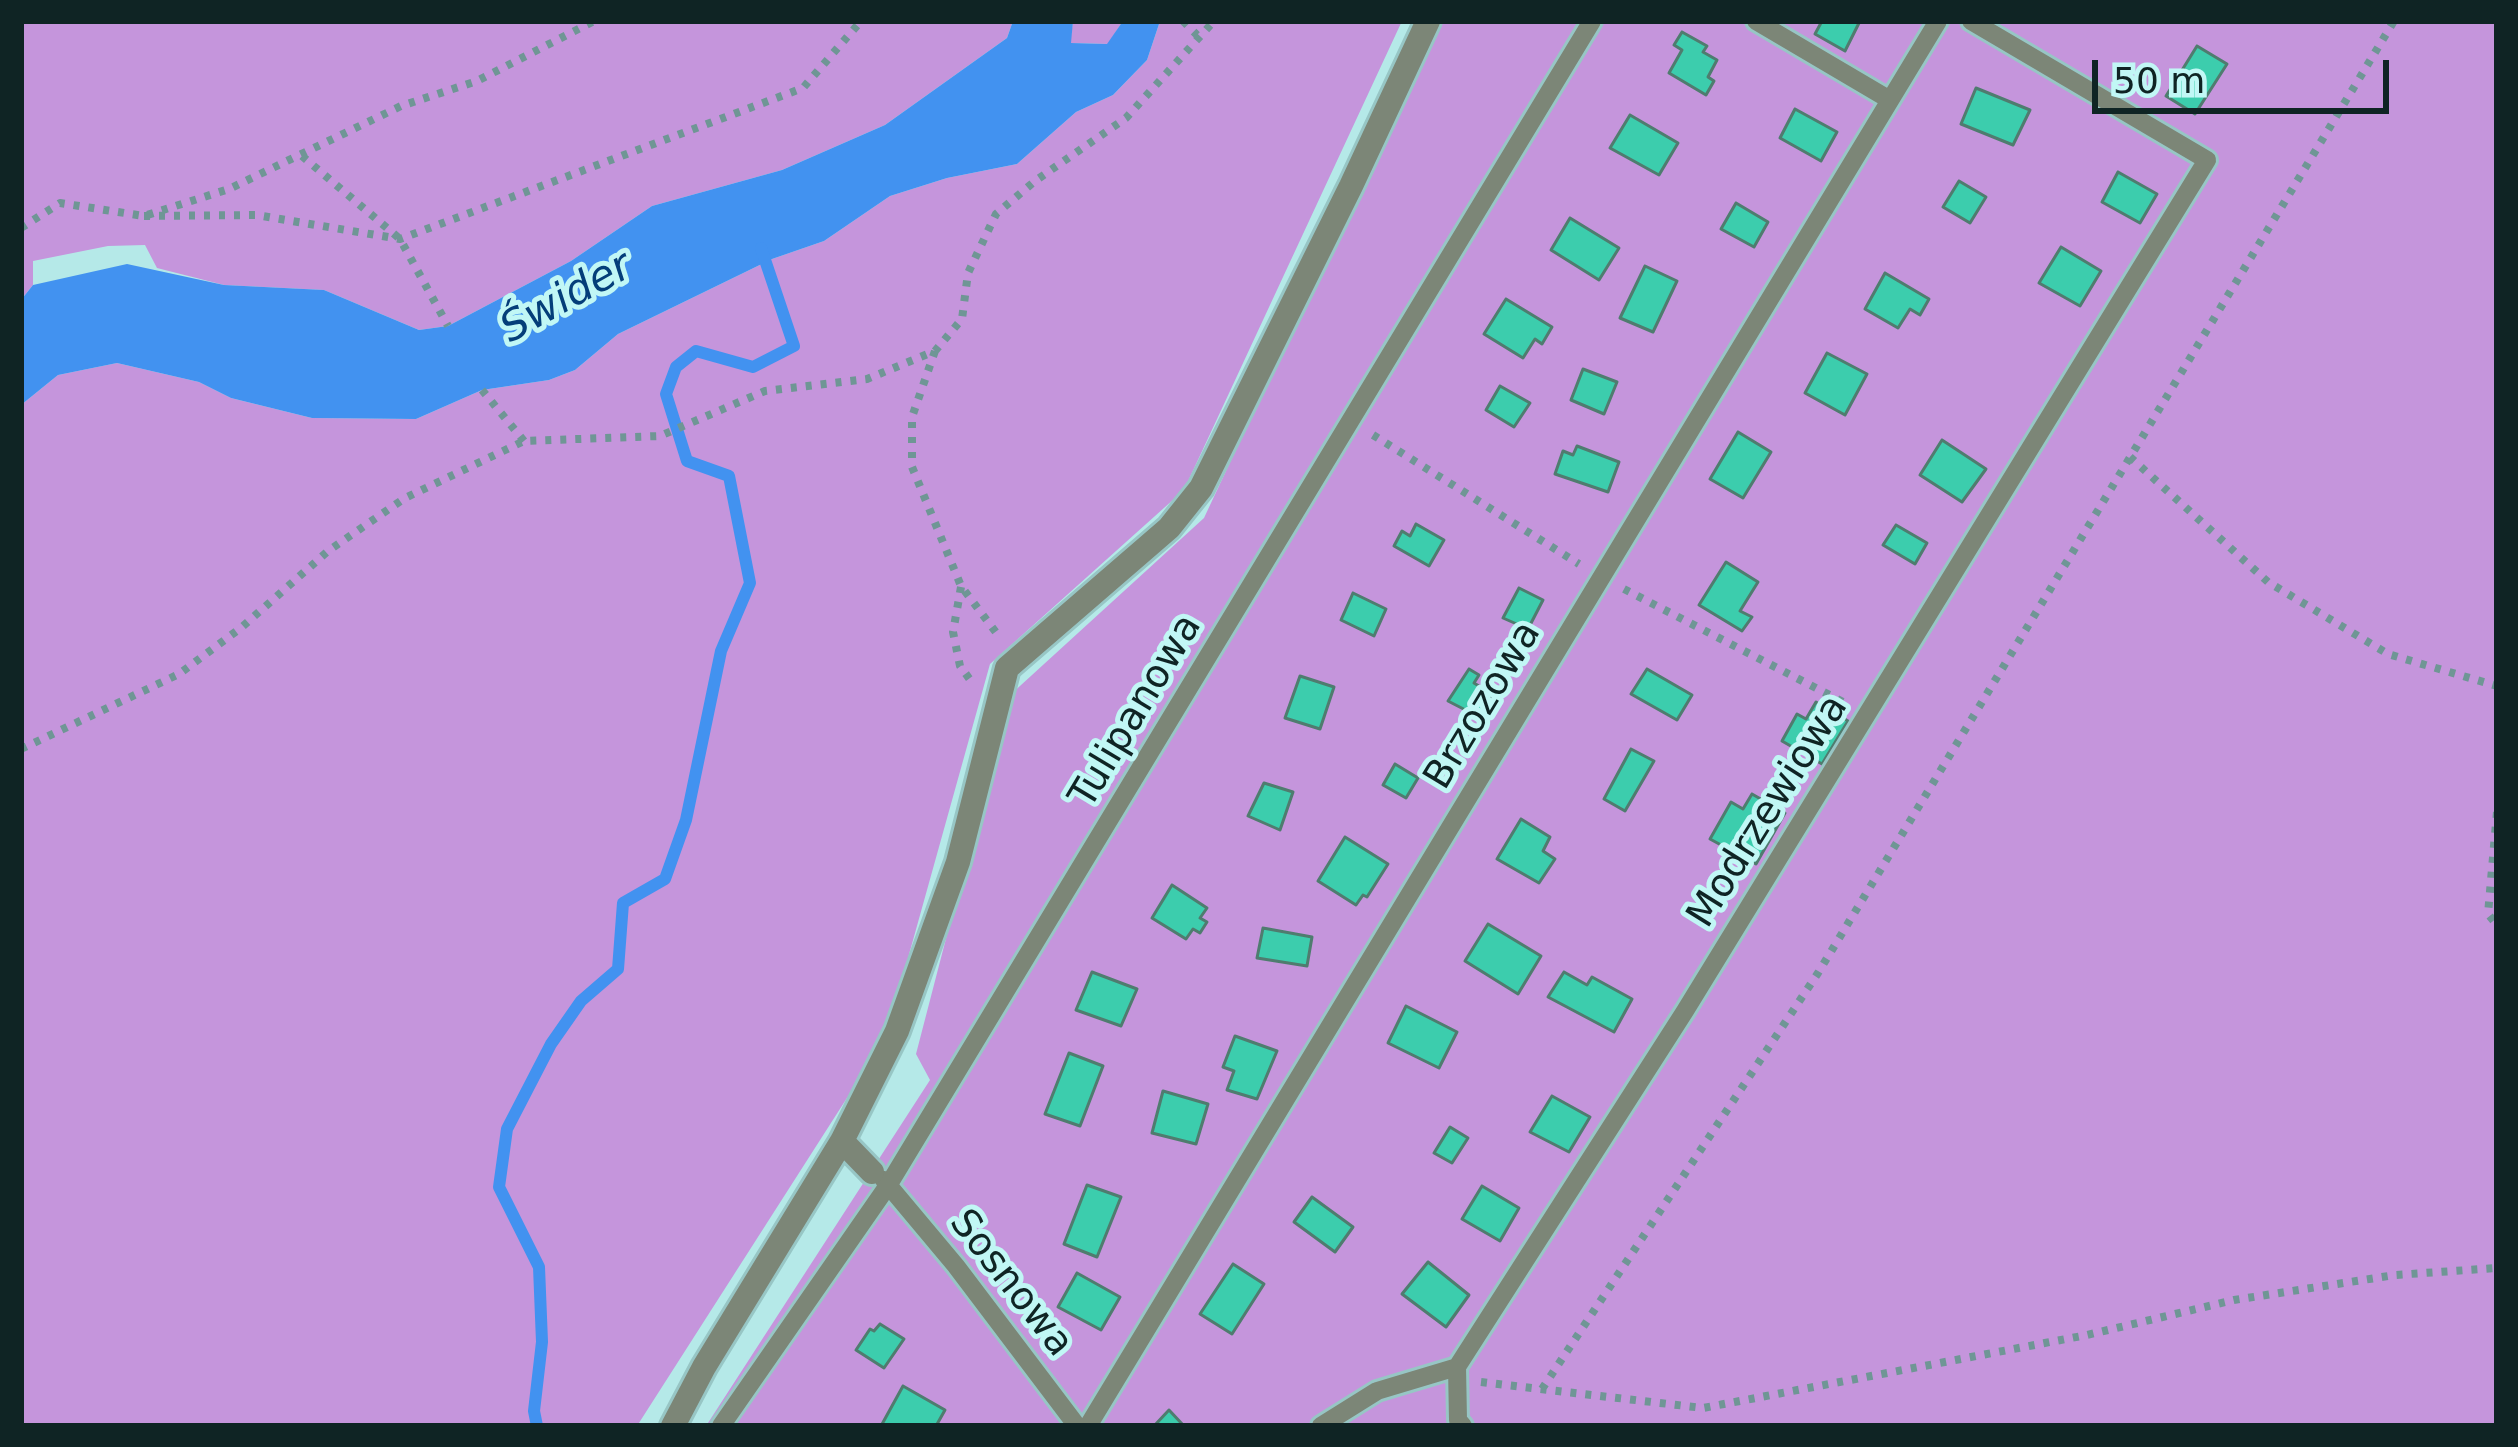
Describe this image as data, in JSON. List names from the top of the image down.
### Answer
{
  "streets": {
    "lane": [
      "Brzozowa",
      "Tulipanowa",
      "Modrzewiowa",
      "Sosnowa"
    ]
  },
  "crossings": [
    ["Tulipanowa", "Sosnowa"]
  ],
  "water": ["Świder"],
  "scale_bar": "50 m"
}
